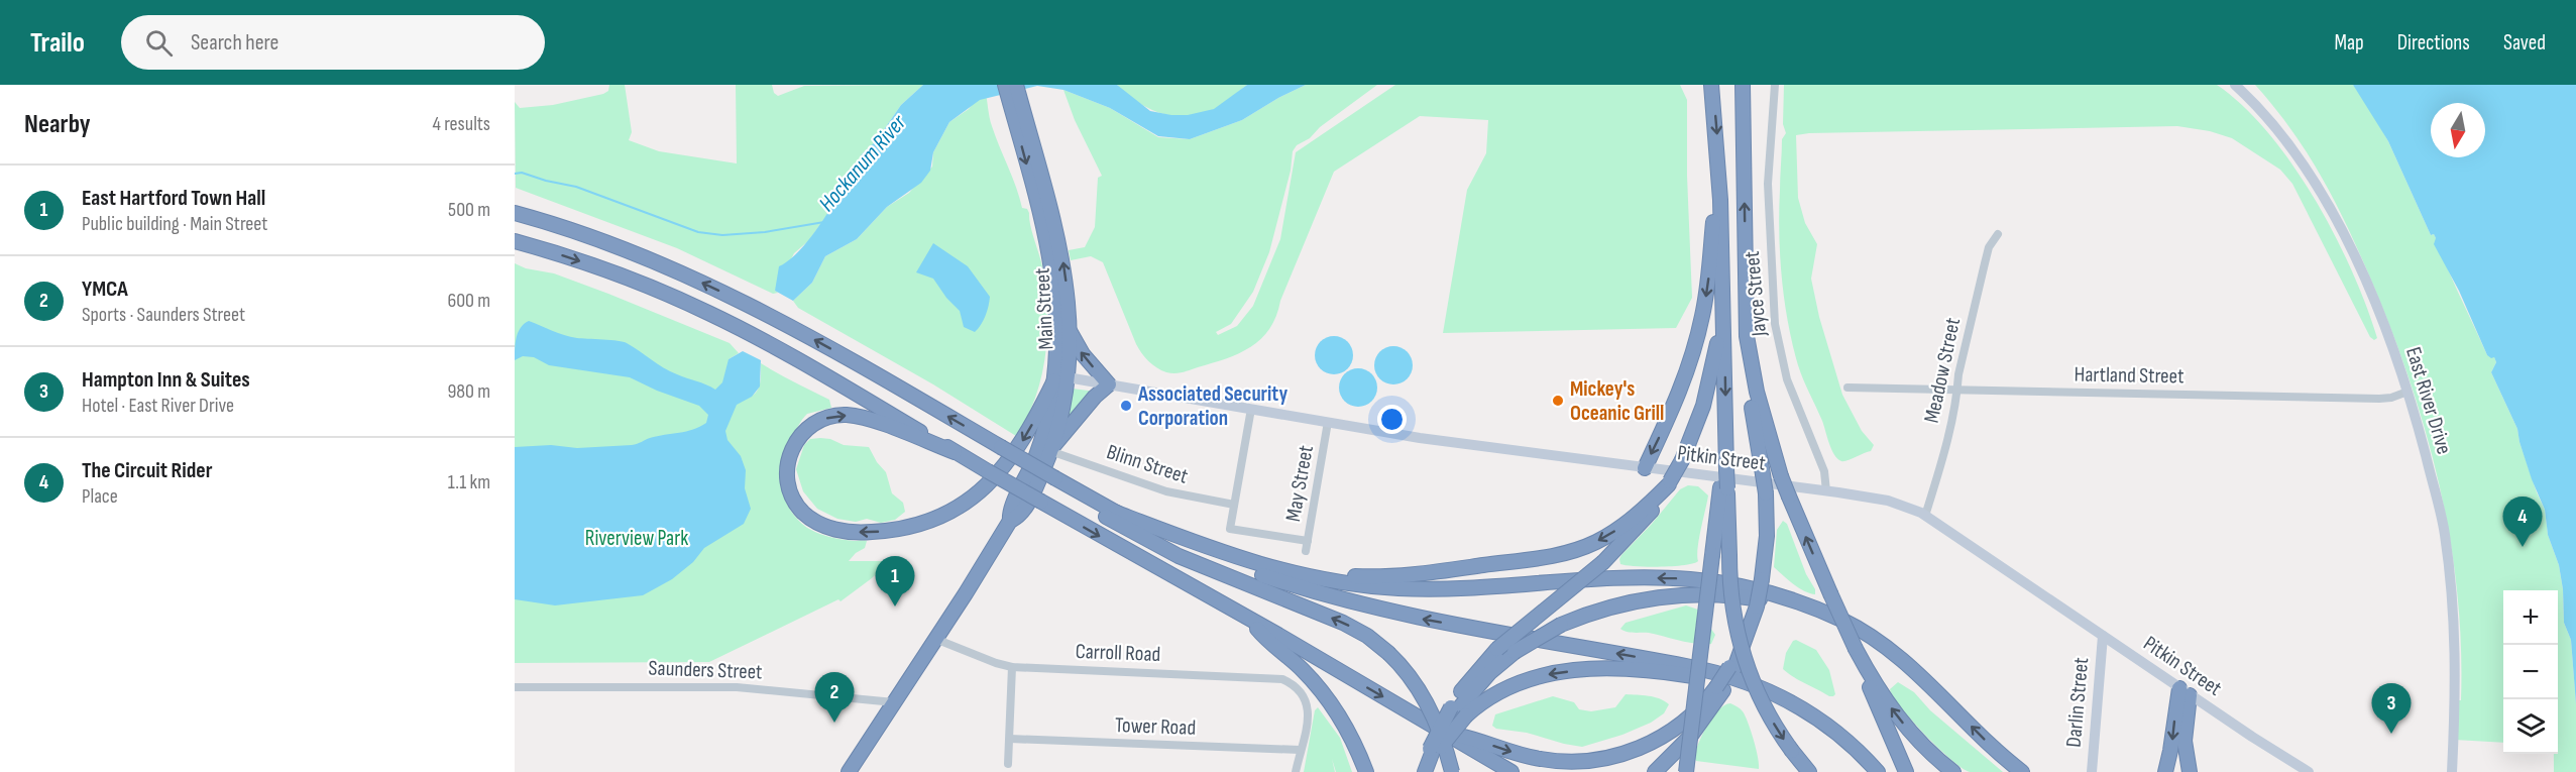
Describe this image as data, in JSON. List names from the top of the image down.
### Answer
{
  "streets": {
    "highway": ["Main Street"],
    "main road": ["East River Drive", "Pitkin Street", "Darlin Street"],
    "street": [
      "Jayce Street",
      "Meadow Street",
      "Hartland Street",
      "Blinn Street",
      "May Street",
      "Carroll Road",
      "Saunders Street",
      "Tower Road"
    ]
  },
  "crossings": [
    ["Jayce Street", "Pitkin Street"],
    ["Main Street", "Pitkin Street"],
    ["Main Street", "Blinn Street"],
    ["Main Street", "Carroll Road"],
    ["Main Street", "Saunders Street"],
    ["Meadow Street", "Hartland Street"],
    ["Meadow Street", "Pitkin Street"],
    ["Hartland Street", "East River Drive"],
    ["Pitkin Street", "May Street"],
    ["Pitkin Street", "Darlin Street"],
    ["Carroll Road", "Tower Road"]
  ],
  "water": ["Hockanum River"],
  "parks": ["Riverview Park"],
  "places": ["Mickey's Oceanic Grill", "Associated Security Corporation"],
  "north": "bottom",
  "page": {
    "header": "Trailo",
    "search": "Search here",
    "nav": ["Map", "Directions", "Saved"],
    "heading": ["Nearby", "4 results"],
    "list": [
      {
        "mark": "1",
        "name": "East Hartford Town Hall",
        "note": "Public building · Main Street",
        "value": "500 m"
      },
      {
        "mark": "2",
        "name": "YMCA",
        "note": "Sports · Saunders Street",
        "value": "600 m"
      },
      {
        "mark": "3",
        "name": "Hampton Inn & Suites",
        "note": "Hotel · East River Drive",
        "value": "980 m"
      },
      {
        "mark": "4",
        "name": "The Circuit Rider",
        "note": "Place",
        "value": "1.1 km"
      }
    ],
    "pins": [
      "4",
      "1",
      "2",
      "3"
    ],
    "map_buttons": ["+", "−"]
  }
}
